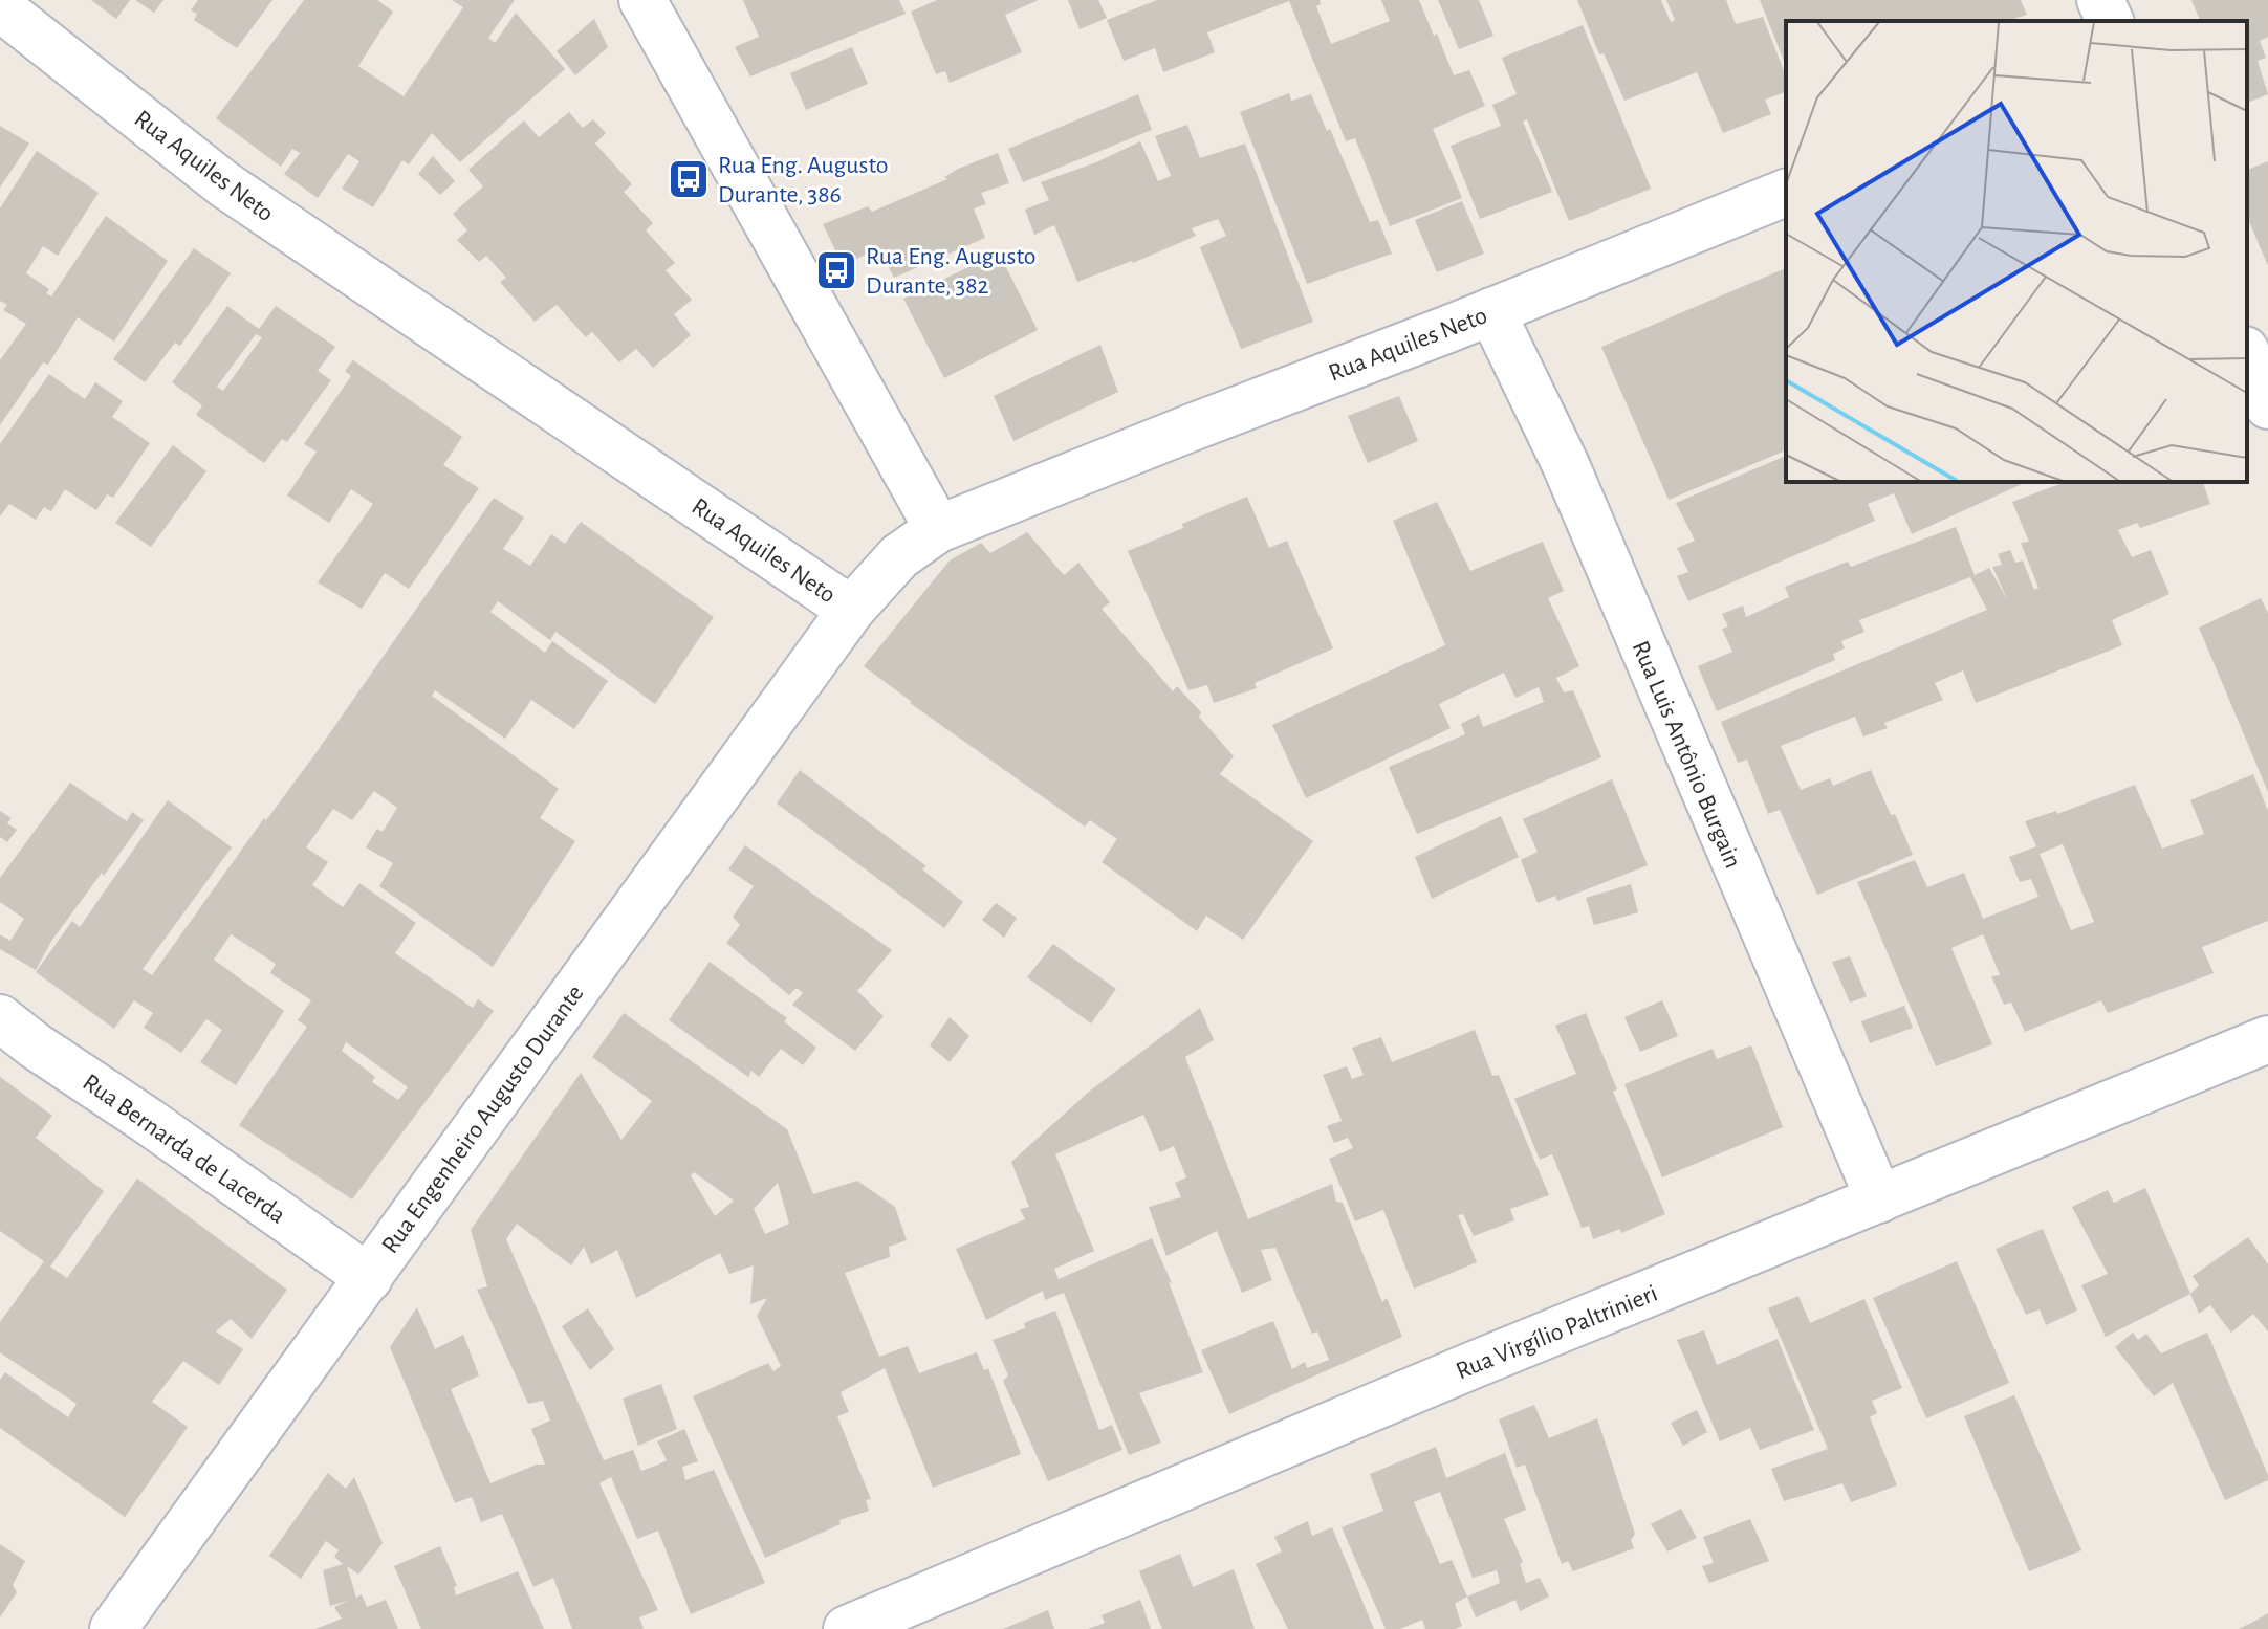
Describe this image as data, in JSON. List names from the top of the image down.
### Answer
{
  "streets": {
    "street": [
      "Rua Aquiles Neto",
      "Rua Luis Antônio Burgain",
      "Rua Engenheiro Augusto Durante",
      "Rua Bernarda de Lacerda",
      "Rua Virgílio Paltrinieri"
    ]
  },
  "crossings": [
    ["Rua Aquiles Neto", "Rua Luis Antônio Burgain"],
    ["Rua Aquiles Neto", "Rua Engenheiro Augusto Durante"],
    ["Rua Luis Antônio Burgain", "Rua Virgílio Paltrinieri"],
    ["Rua Engenheiro Augusto Durante", "Rua Bernarda de Lacerda"]
  ],
  "places": {
    "bus stop": ["Rua Eng. Augusto Durante, 386", "Rua Eng. Augusto Durante, 382"]
  }
}
